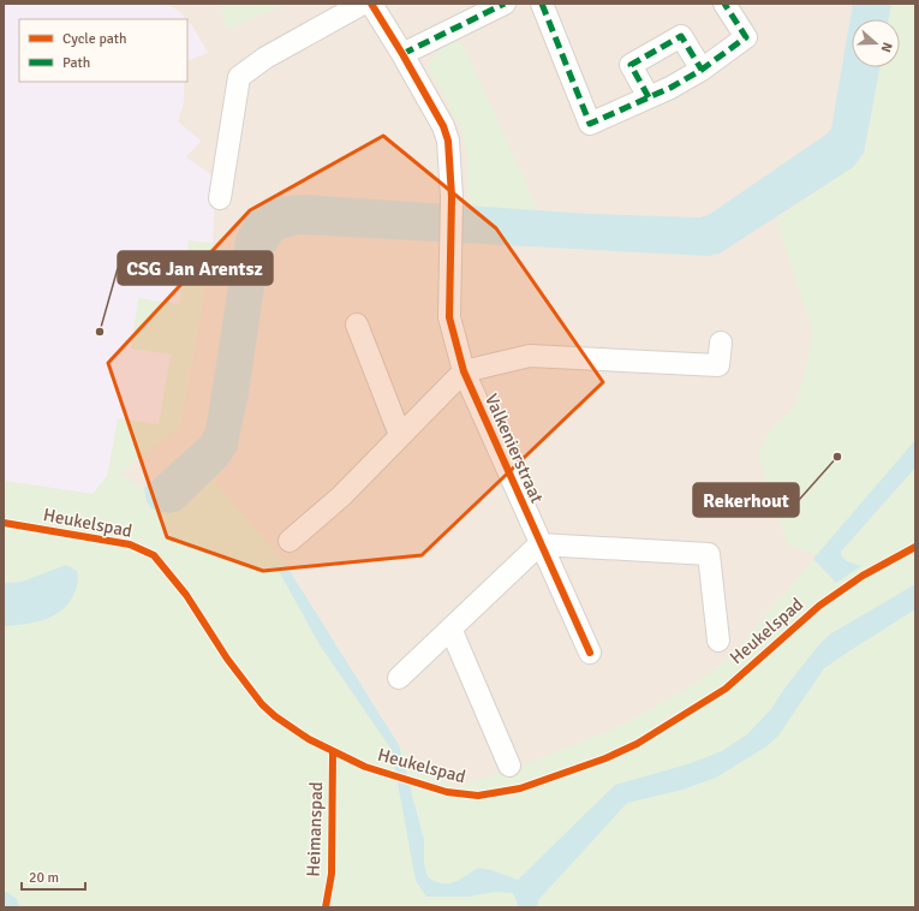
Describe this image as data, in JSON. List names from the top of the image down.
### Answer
{
  "streets": {
    "street": ["Valkenierstraat"],
    "cycle path": ["Heukelspad", "Heimanspad"]
  },
  "places": ["CSG Jan Arentsz", "Rekerhout"],
  "legend": ["Cycle path", "Path"],
  "scale_bar": "20 m",
  "north": "right"
}
